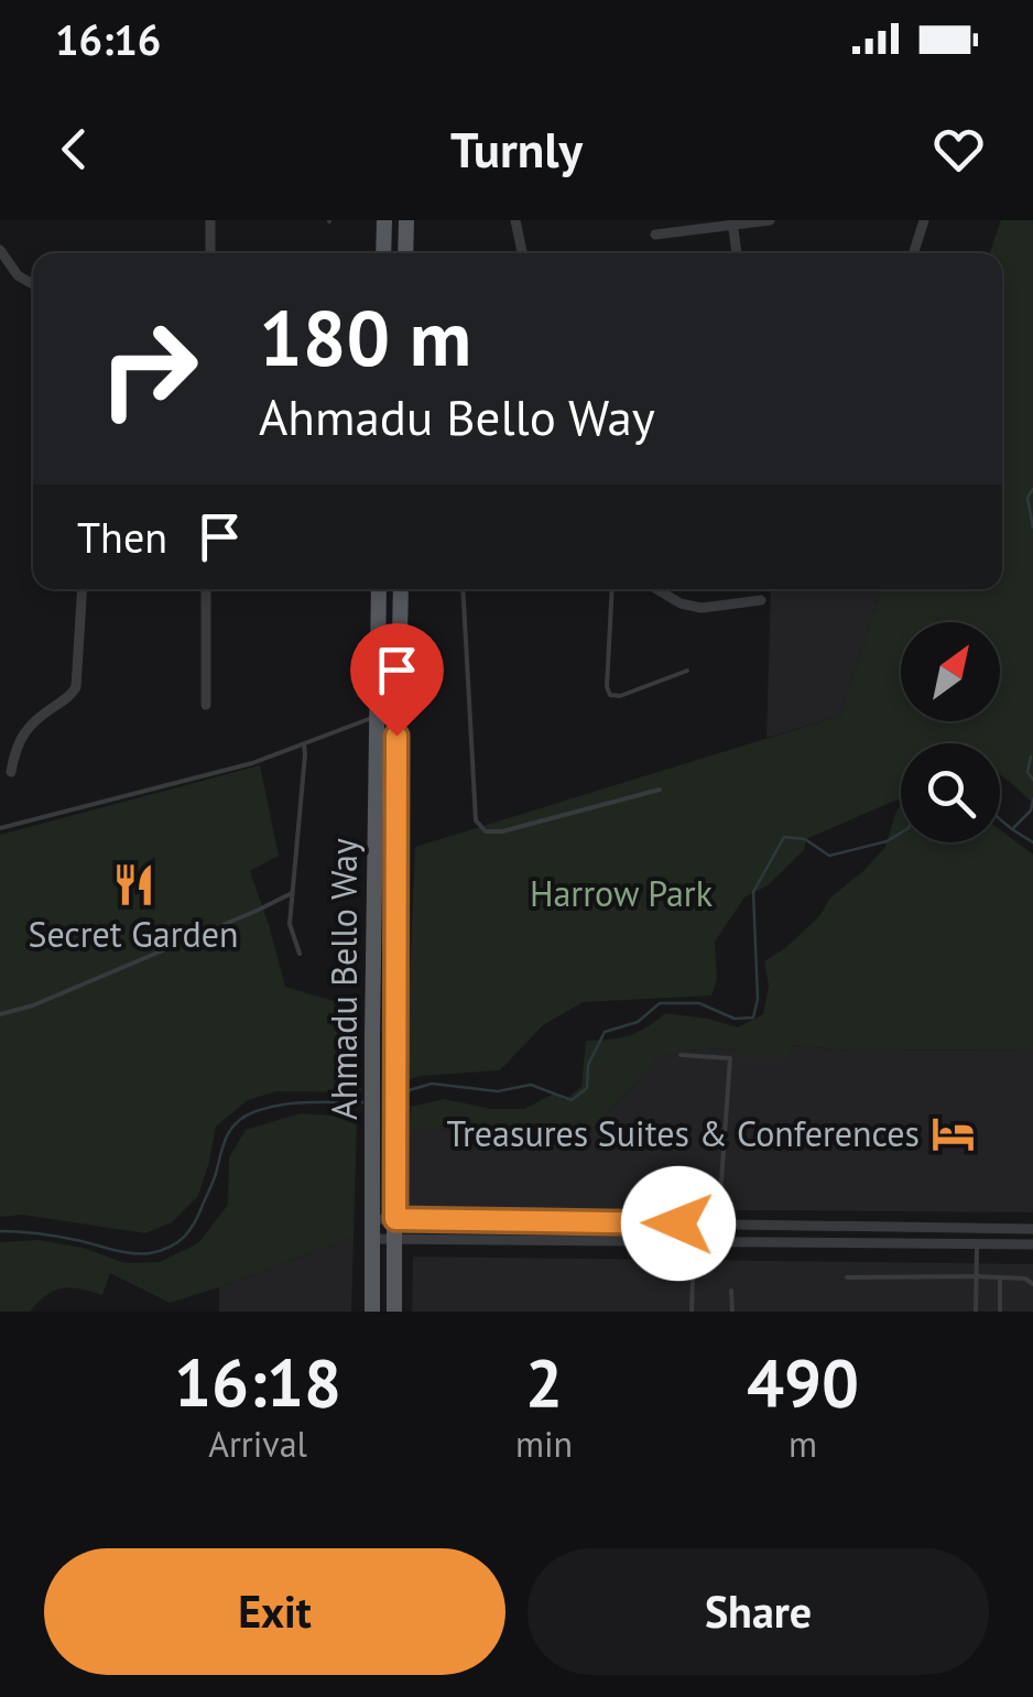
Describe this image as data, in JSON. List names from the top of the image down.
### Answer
{
  "streets": {
    "main road": ["Ahmadu Bello Way"]
  },
  "parks": ["Harrow Park"],
  "places": {
    "restaurant": ["Secret Garden"],
    "hotel": ["Treasures Suites & Conferences"]
  },
  "north": "top right",
  "page": {
    "status": "16:16",
    "header": "Turnly",
    "turn": ["180 m", "Ahmadu Bello Way"],
    "then": "Then",
    "eta": [
      "16:18",
      "Arrival",
      "2",
      "min",
      "490",
      "m"
    ],
    "buttons": ["Exit", "Share"]
  }
}
